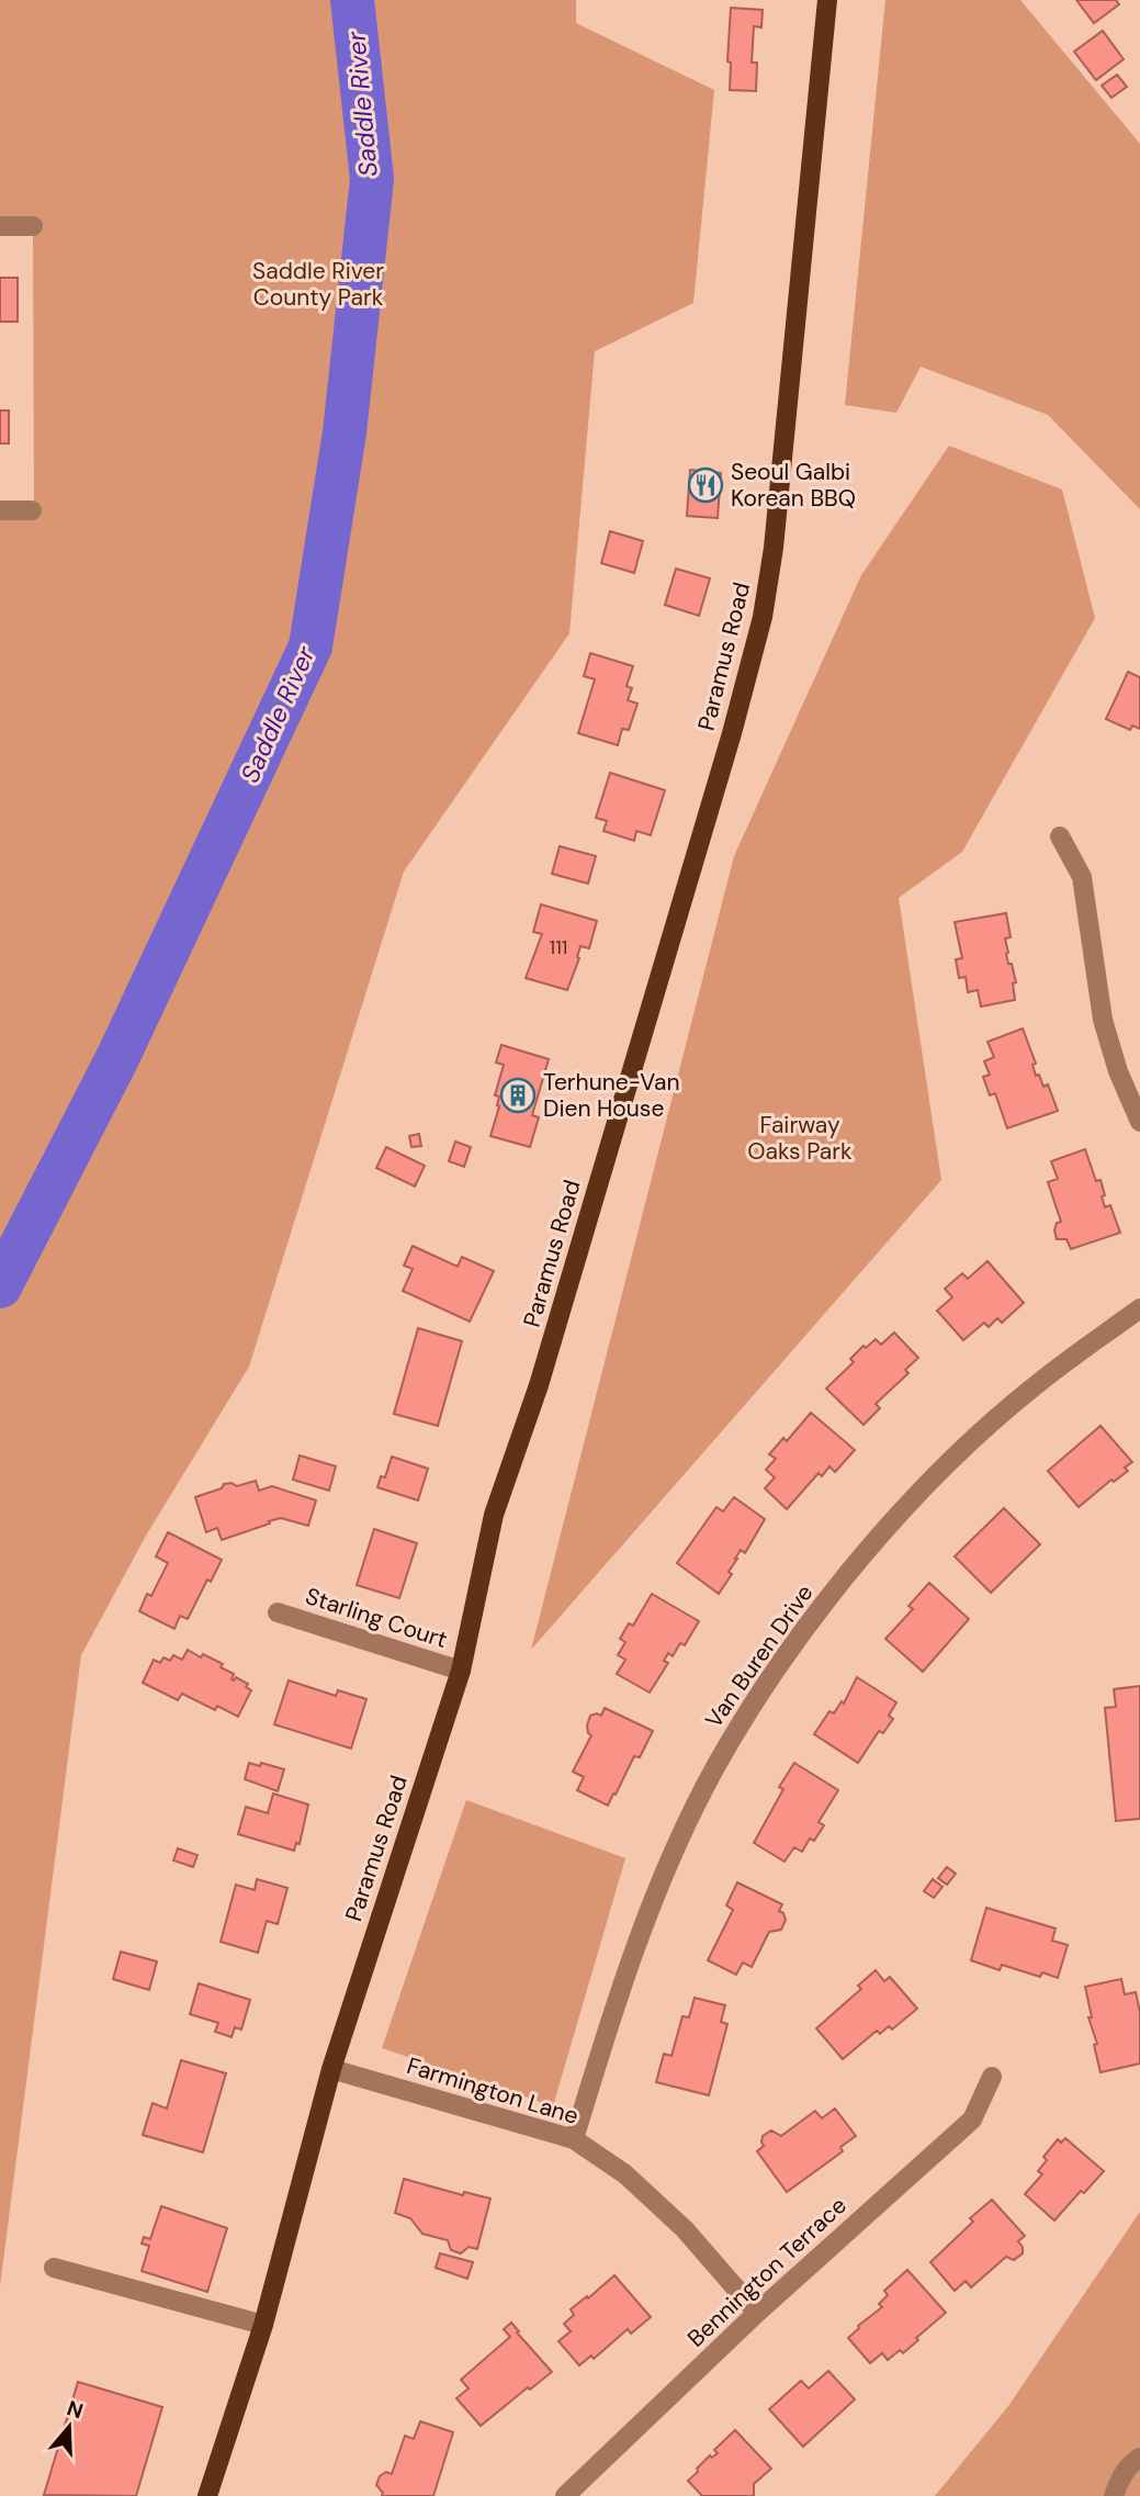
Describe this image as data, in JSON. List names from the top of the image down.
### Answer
{
  "streets": {
    "main road": ["Paramus Road"],
    "street": [
      "Starling Court",
      "Van Buren Drive",
      "Farmington Lane",
      "Bennington Terrace"
    ]
  },
  "crossings": [
    ["Paramus Road", "Starling Court"],
    ["Paramus Road", "Farmington Lane"],
    ["Van Buren Drive", "Farmington Lane"],
    ["Farmington Lane", "Bennington Terrace"]
  ],
  "water": ["Saddle River"],
  "parks": ["Saddle River County Park", "Fairway Oaks Park"],
  "places": {
    "restaurant": ["Seoul Galbi Korean BBQ"],
    "building": ["Terhune-Van Dien House"]
  },
  "house_numbers": ["111"],
  "north": "top"
}
